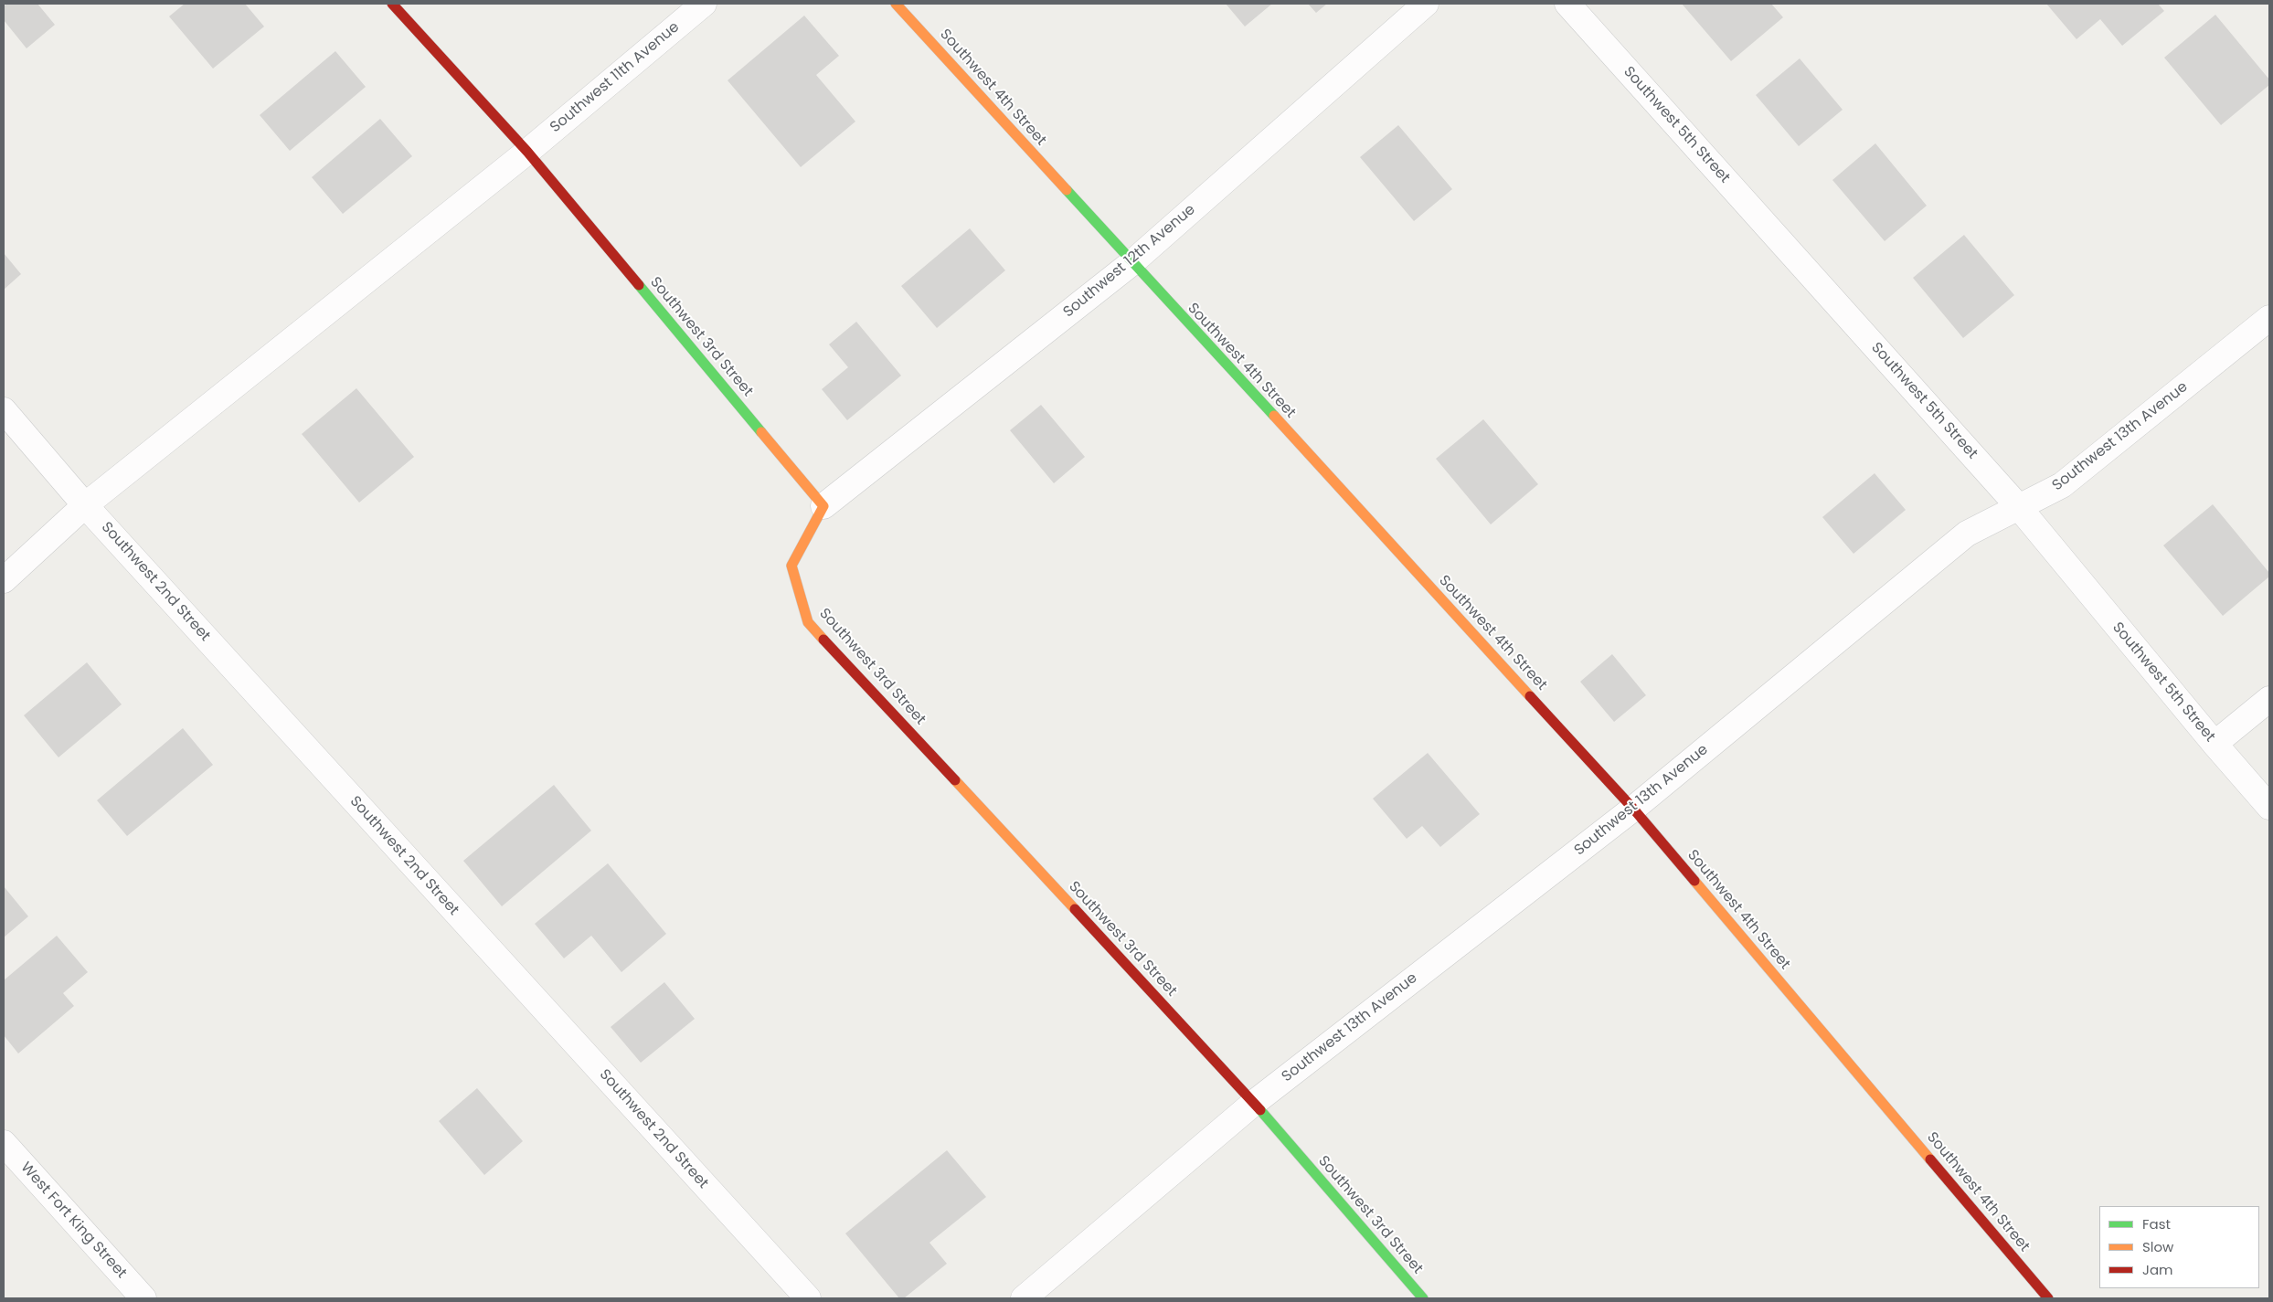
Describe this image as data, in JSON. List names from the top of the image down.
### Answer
{
  "streets": {
    "street": [
      "Southwest 11th Avenue",
      "Southwest 4th Street",
      "Southwest 5th Street",
      "Southwest 12th Avenue",
      "Southwest 3rd Street",
      "Southwest 13th Avenue",
      "Southwest 2nd Street",
      "West Fort King Street"
    ]
  },
  "crossings": [
    ["Southwest 11th Avenue", "Southwest 3rd Street"],
    ["Southwest 11th Avenue", "Southwest 2nd Street"],
    ["Southwest 4th Street", "Southwest 12th Avenue"],
    ["Southwest 4th Street", "Southwest 13th Avenue"],
    ["Southwest 5th Street", "Southwest 13th Avenue"],
    ["Southwest 12th Avenue", "Southwest 3rd Street"],
    ["Southwest 3rd Street", "Southwest 13th Avenue"]
  ],
  "legend": ["Fast", "Slow", "Jam"]
}
